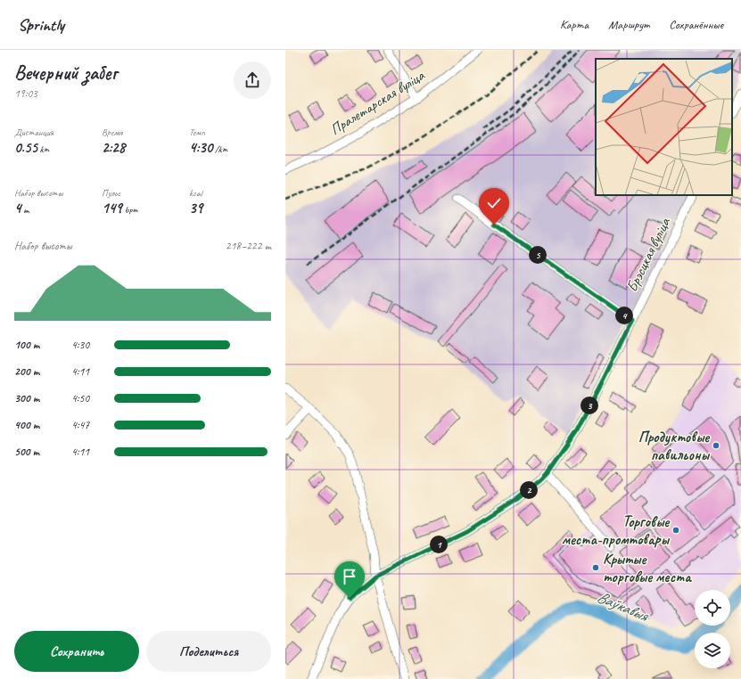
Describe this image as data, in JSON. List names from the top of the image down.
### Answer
{
  "streets": {
    "street": ["Пралетарская вуліца", "Брэсцкая вуліца"]
  },
  "water": ["Ваўкавыя"],
  "places": ["Продуктовые павильоны", "Торговые места-промтовары", "Крытые торговые места"],
  "page": {
    "header": "Sprintly",
    "nav": ["Карта", "Маршрут", "Сохранённые"],
    "heading": ["Вечерний забег", "19:03"],
    "stats": [
      ["Дистанция", "0.55 km"],
      ["Время", "2:28"],
      ["Темп", "4:30 /km"],
      ["Набор высоты", "4 m"],
      ["Пульс", "149 bpm"],
      ["kcal", "39"]
    ],
    "chart": ["Набор высоты", "218–222 m"],
    "pins": [
      "5",
      "4",
      "3",
      "2",
      "1"
    ],
    "list": [
      {
        "name": "100 m",
        "note": "4:30"
      },
      {
        "name": "200 m",
        "note": "4:11"
      },
      {
        "name": "300 m",
        "note": "4:50"
      },
      {
        "name": "400 m",
        "note": "4:47"
      },
      {
        "name": "500 m",
        "note": "4:11"
      }
    ],
    "buttons": ["Сохранить", "Поделиться"]
  }
}
